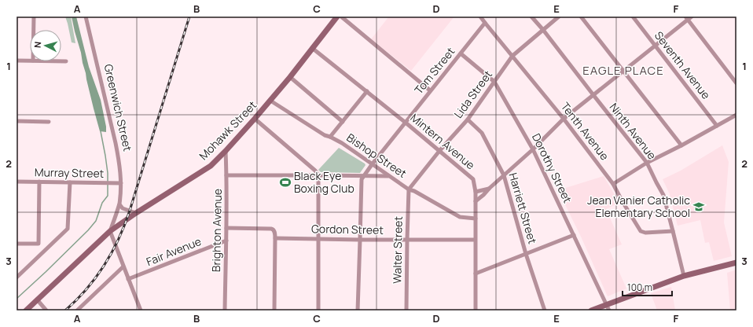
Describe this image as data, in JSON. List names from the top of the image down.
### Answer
{
  "streets": {
    "street": [
      "Seventh Avenue",
      "Tom Street",
      "Lida Street",
      "Greenwich Street",
      "Mohawk Street",
      "Tenth Avenue",
      "Ninth Avenue",
      "Mintern Avenue",
      "Bishop Street",
      "Dorothy Street",
      "Murray Street",
      "Harriett Street",
      "Gordon Street",
      "Brighton Avenue",
      "Walter Street",
      "Fair Avenue"
    ]
  },
  "crossings": [
    ["Tom Street", "Tenth Avenue"],
    ["Tom Street", "Mintern Avenue"],
    ["Tom Street", "Bishop Street"],
    ["Tom Street", "Dorothy Street"],
    ["Lida Street", "Tenth Avenue"],
    ["Lida Street", "Ninth Avenue"],
    ["Lida Street", "Mintern Avenue"],
    ["Lida Street", "Bishop Street"],
    ["Lida Street", "Dorothy Street"],
    ["Lida Street", "Harriett Street"],
    ["Lida Street", "Walter Street"],
    ["Greenwich Street", "Mohawk Street"],
    ["Greenwich Street", "Murray Street"],
    ["Mohawk Street", "Mintern Avenue"],
    ["Mohawk Street", "Bishop Street"],
    ["Mohawk Street", "Brighton Avenue"],
    ["Tenth Avenue", "Ninth Avenue"],
    ["Mintern Avenue", "Bishop Street"],
    ["Mintern Avenue", "Gordon Street"],
    ["Bishop Street", "Walter Street"],
    ["Gordon Street", "Walter Street"],
    ["Brighton Avenue", "Fair Avenue"]
  ],
  "districts": ["EAGLE PLACE"],
  "places": {
    "sports": ["Black Eye Boxing Club"],
    "school or university": ["Jean Vanier Catholic Elementary School"]
  },
  "scale_bar": "100 m",
  "north": "left",
  "grid": {
    "columns": [
      "A",
      "B",
      "C",
      "D",
      "E",
      "F"
    ],
    "rows": ["1", "2", "3"]
  }
}
